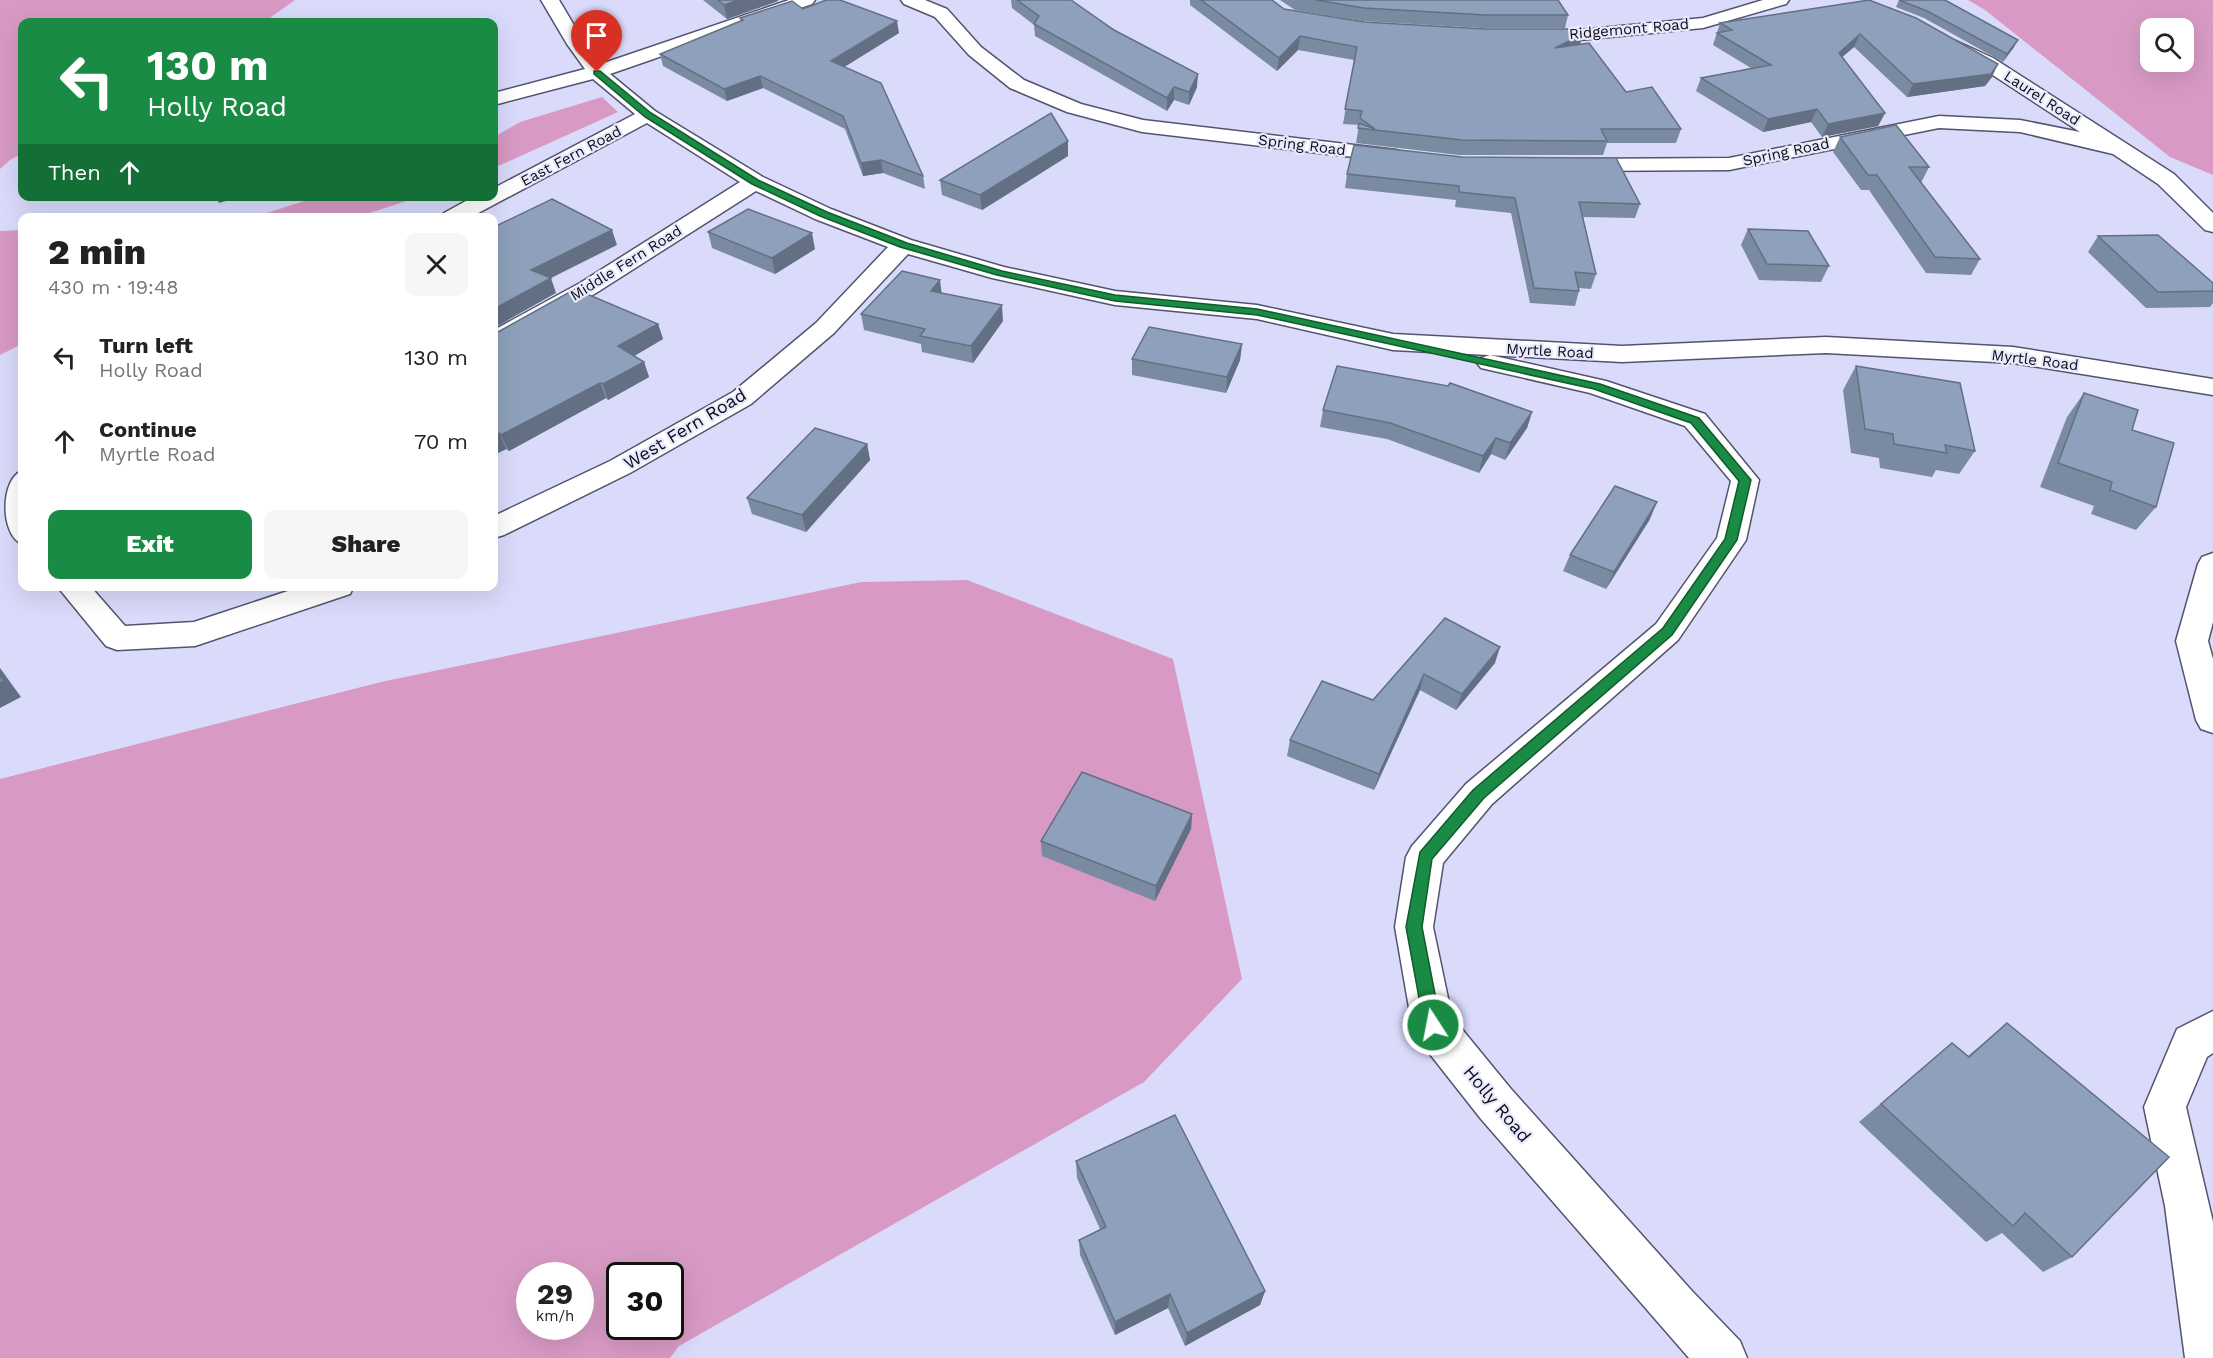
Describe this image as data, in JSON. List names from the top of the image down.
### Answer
{
  "streets": {
    "street": [
      "Ridgemont Road",
      "Laurel Road",
      "Spring Road",
      "East Fern Road",
      "Middle Fern Road",
      "Myrtle Road",
      "West Fern Road",
      "Holly Road"
    ]
  },
  "crossings": [
    ["Laurel Road", "Spring Road"],
    ["East Fern Road", "Myrtle Road"],
    ["Middle Fern Road", "Myrtle Road"],
    ["Myrtle Road", "West Fern Road"],
    ["Myrtle Road", "Holly Road"]
  ],
  "page": {
    "turn": ["130 m", "Holly Road"],
    "then": "Then",
    "heading": ["2 min", "430 m · 19:48"],
    "list": [
      {
        "name": "Turn left",
        "note": "Holly Road",
        "value": "130 m"
      },
      {
        "name": "Continue",
        "note": "Myrtle Road",
        "value": "70 m"
      }
    ],
    "buttons": ["Exit", "Share"],
    "speed": "29 km/h",
    "limit": "30"
  }
}
